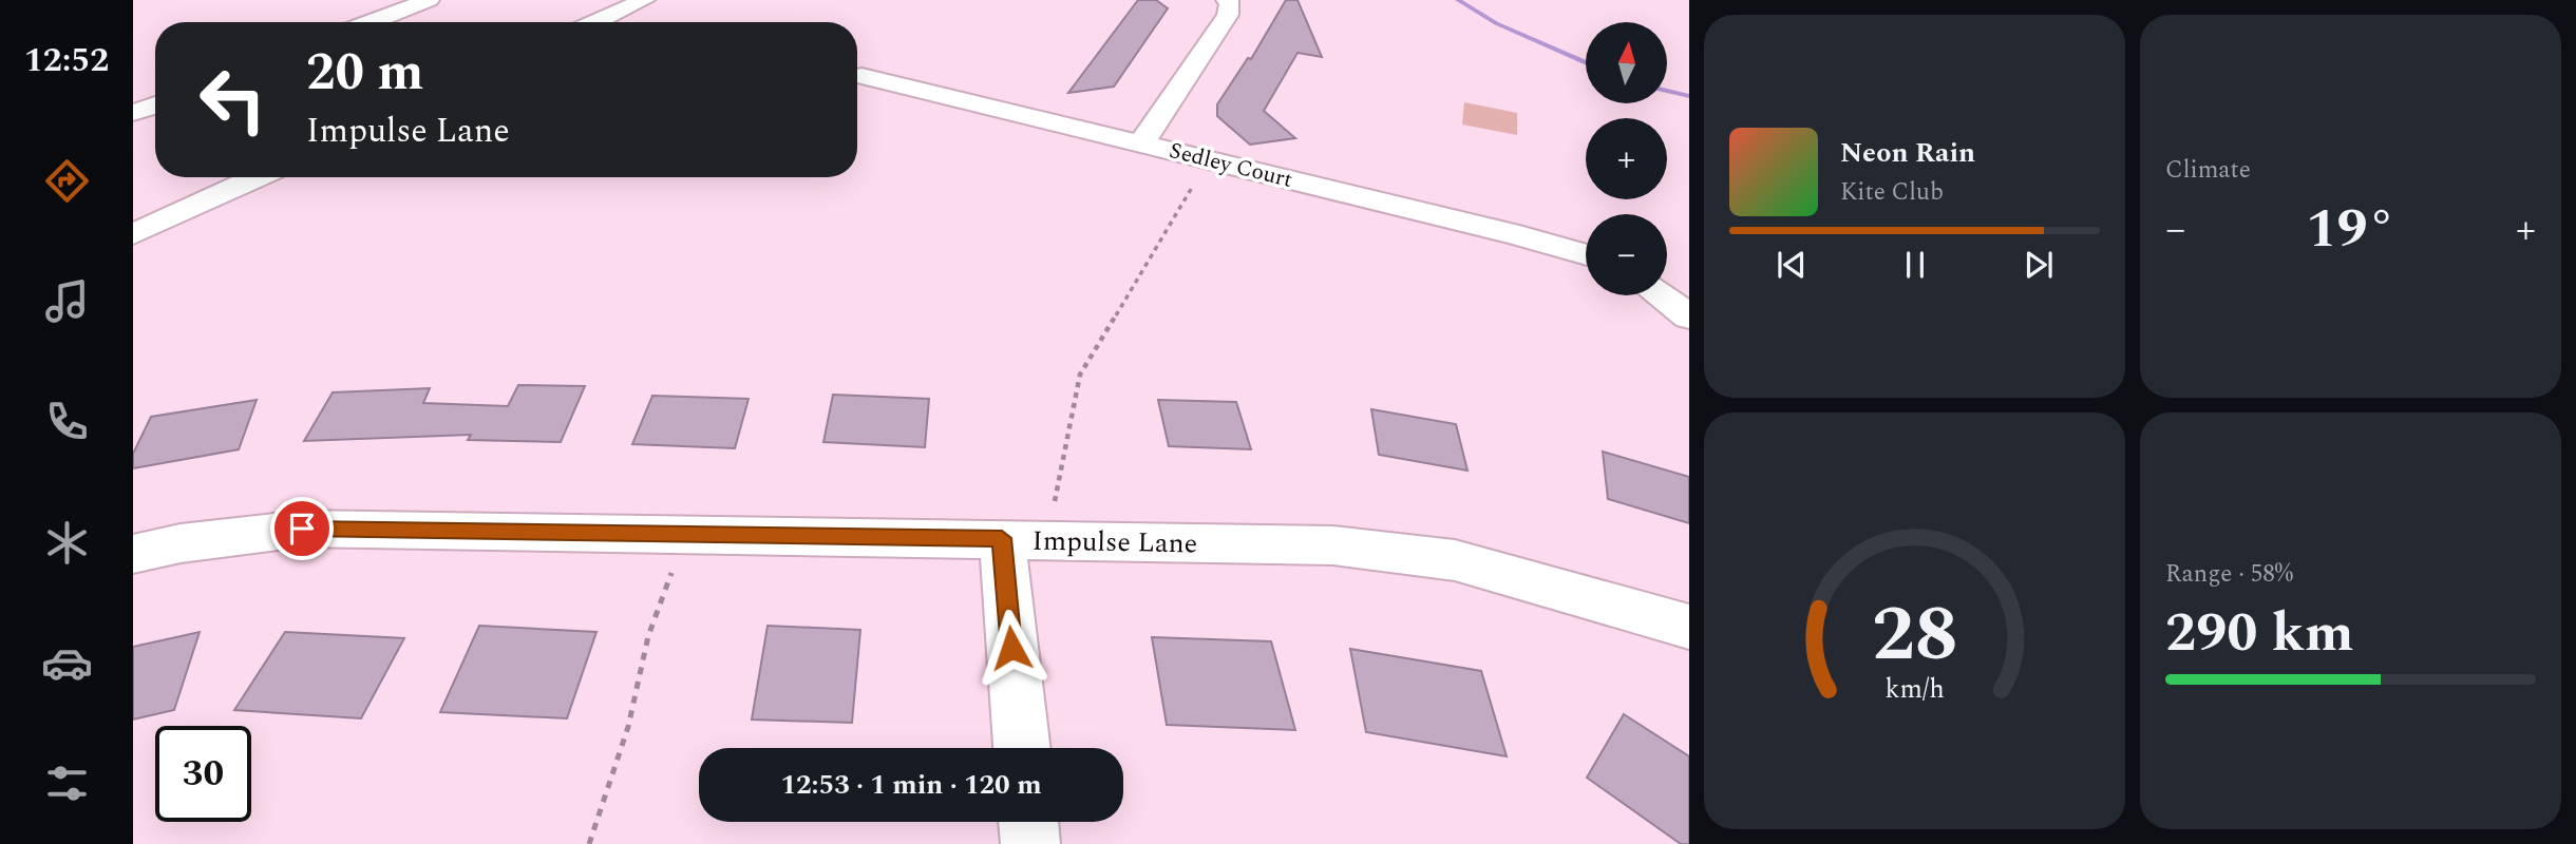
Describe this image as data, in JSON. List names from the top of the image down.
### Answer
{
  "streets": {
    "street": ["Sedley Court", "Impulse Lane"]
  },
  "north": "top",
  "page": {
    "tabs": "12:52",
    "tile": [
      "Climate",
      ["Range · 58%", "290 km"]
    ],
    "map_buttons": ["+", "−"],
    "turn": ["20 m", "Impulse Lane"],
    "song": ["Neon Rain", "Kite Club"],
    "heat": ["−", "19°", "+"],
    "limit": "30",
    "trip": "12:53 · 1 min · 120 m",
    "gauge": ["28", "km/h"]
  }
}
